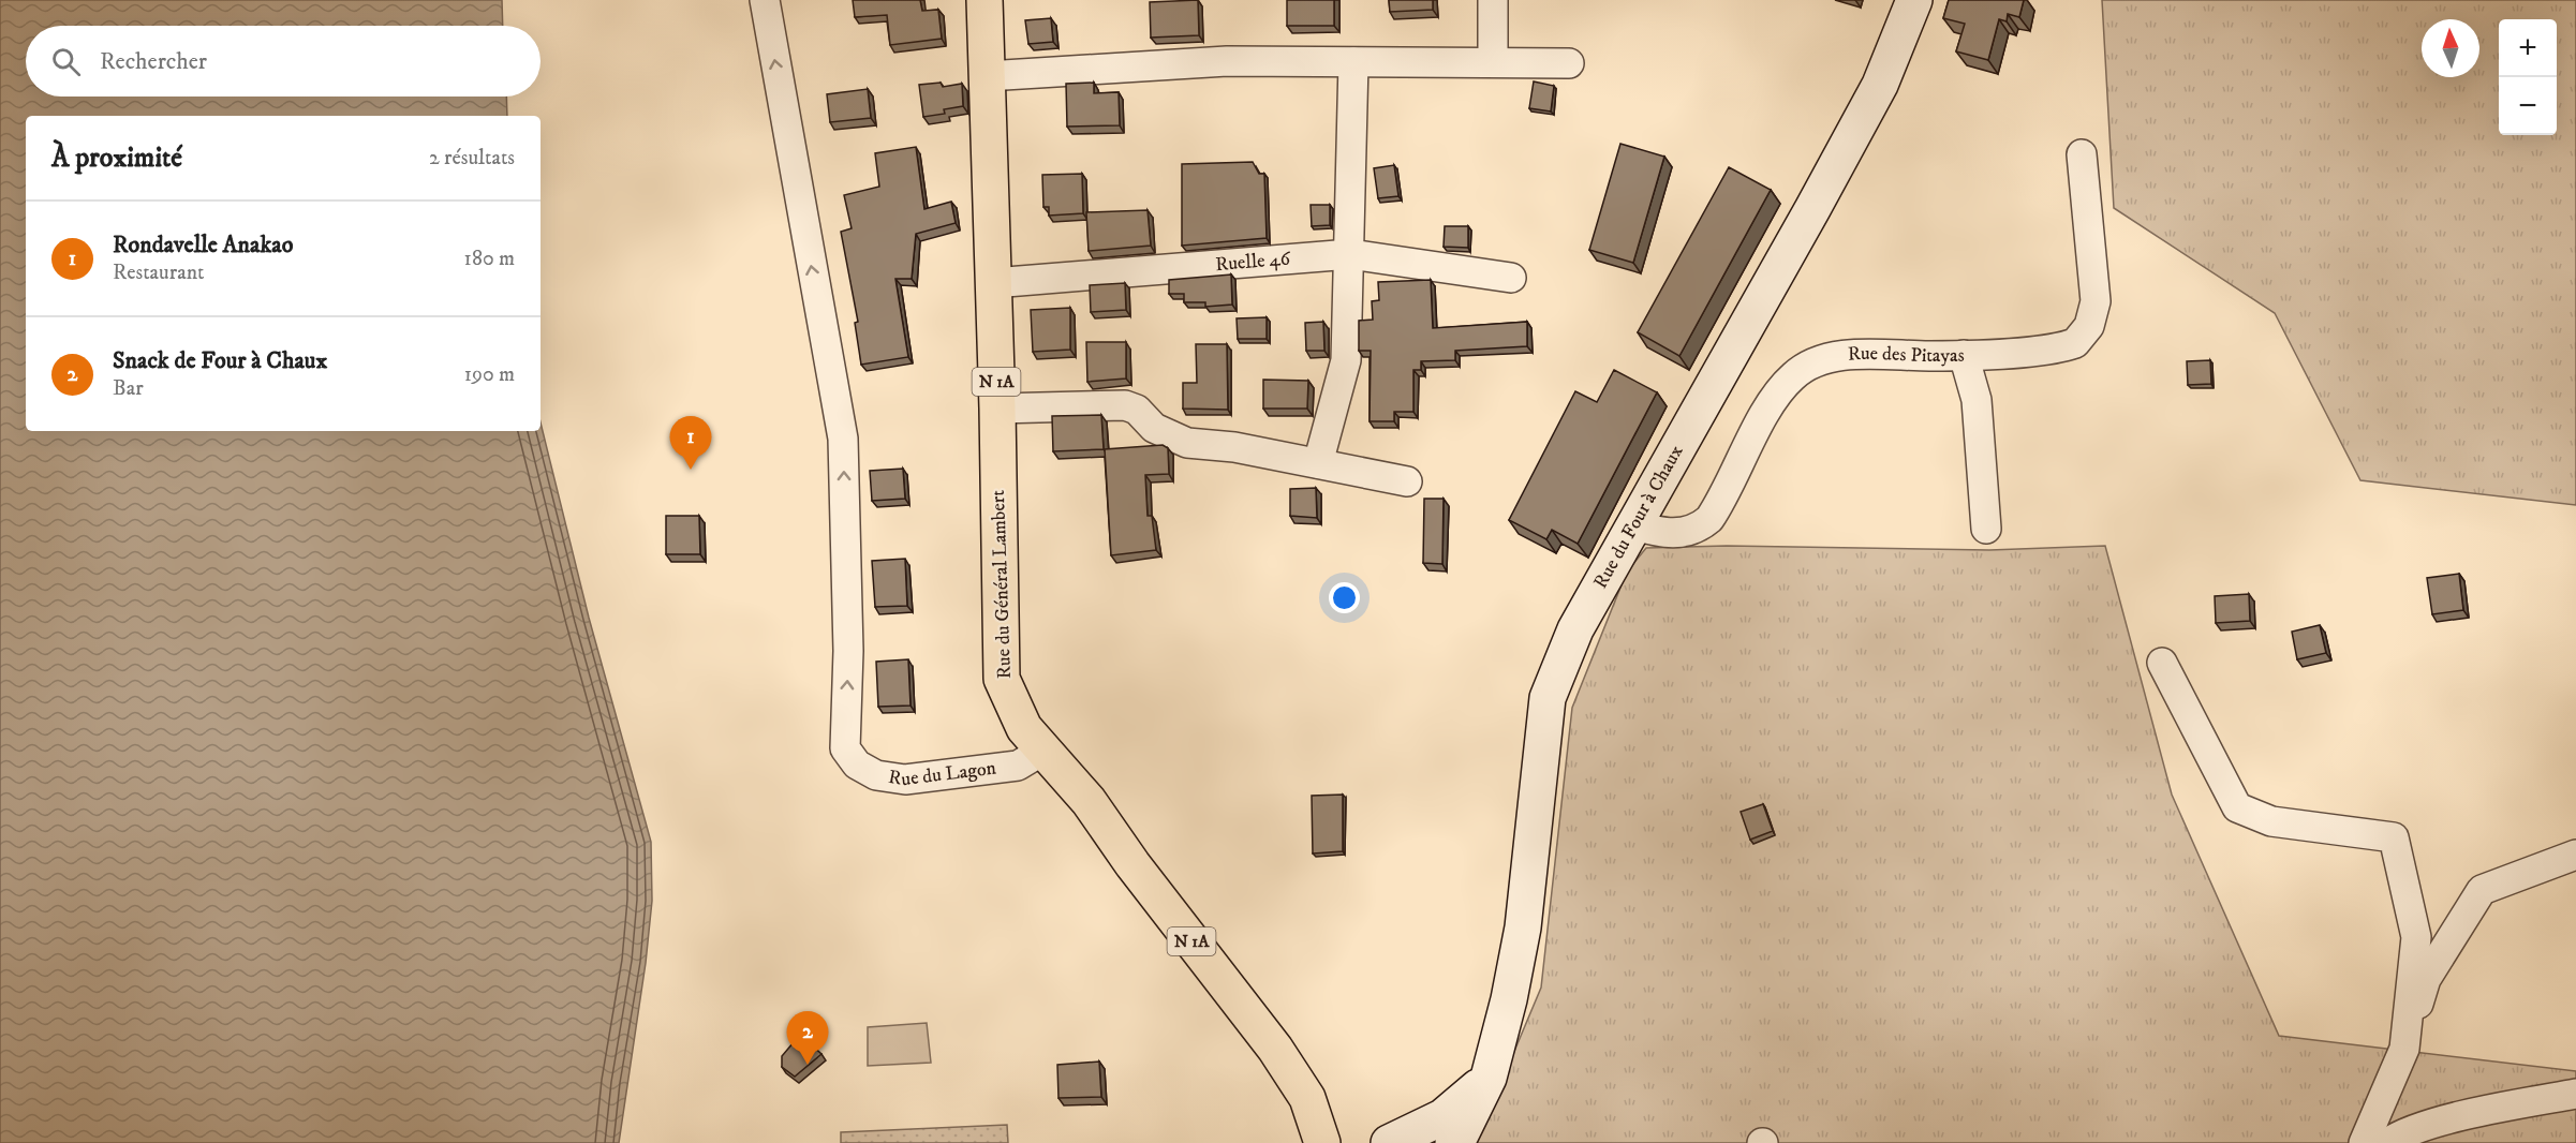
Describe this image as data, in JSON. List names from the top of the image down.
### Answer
{
  "streets": {
    "main road": ["N 1A", "Rue du Four à Chaux", "Rue du Général Lambert"],
    "street": ["Ruelle 46", "Rue des Pitayas", "Rue du Lagon"]
  },
  "crossings": [
    ["Ruelle 46", "Rue du Général Lambert"],
    ["Rue des Pitayas", "Rue du Four à Chaux"],
    ["Rue du Général Lambert", "Rue du Lagon"]
  ],
  "one_way": ["Rue du Lagon"],
  "north": "top",
  "page": {
    "map_buttons": ["+", "−"],
    "search": "Rechercher",
    "heading": ["À proximité", "2 résultats"],
    "list": [
      {
        "mark": "1",
        "name": "Rondavelle Anakao",
        "note": "Restaurant",
        "value": "180 m"
      },
      {
        "mark": "2",
        "name": "Snack de Four à Chaux",
        "note": "Bar",
        "value": "190 m"
      }
    ],
    "pins": ["1", "2"]
  }
}
